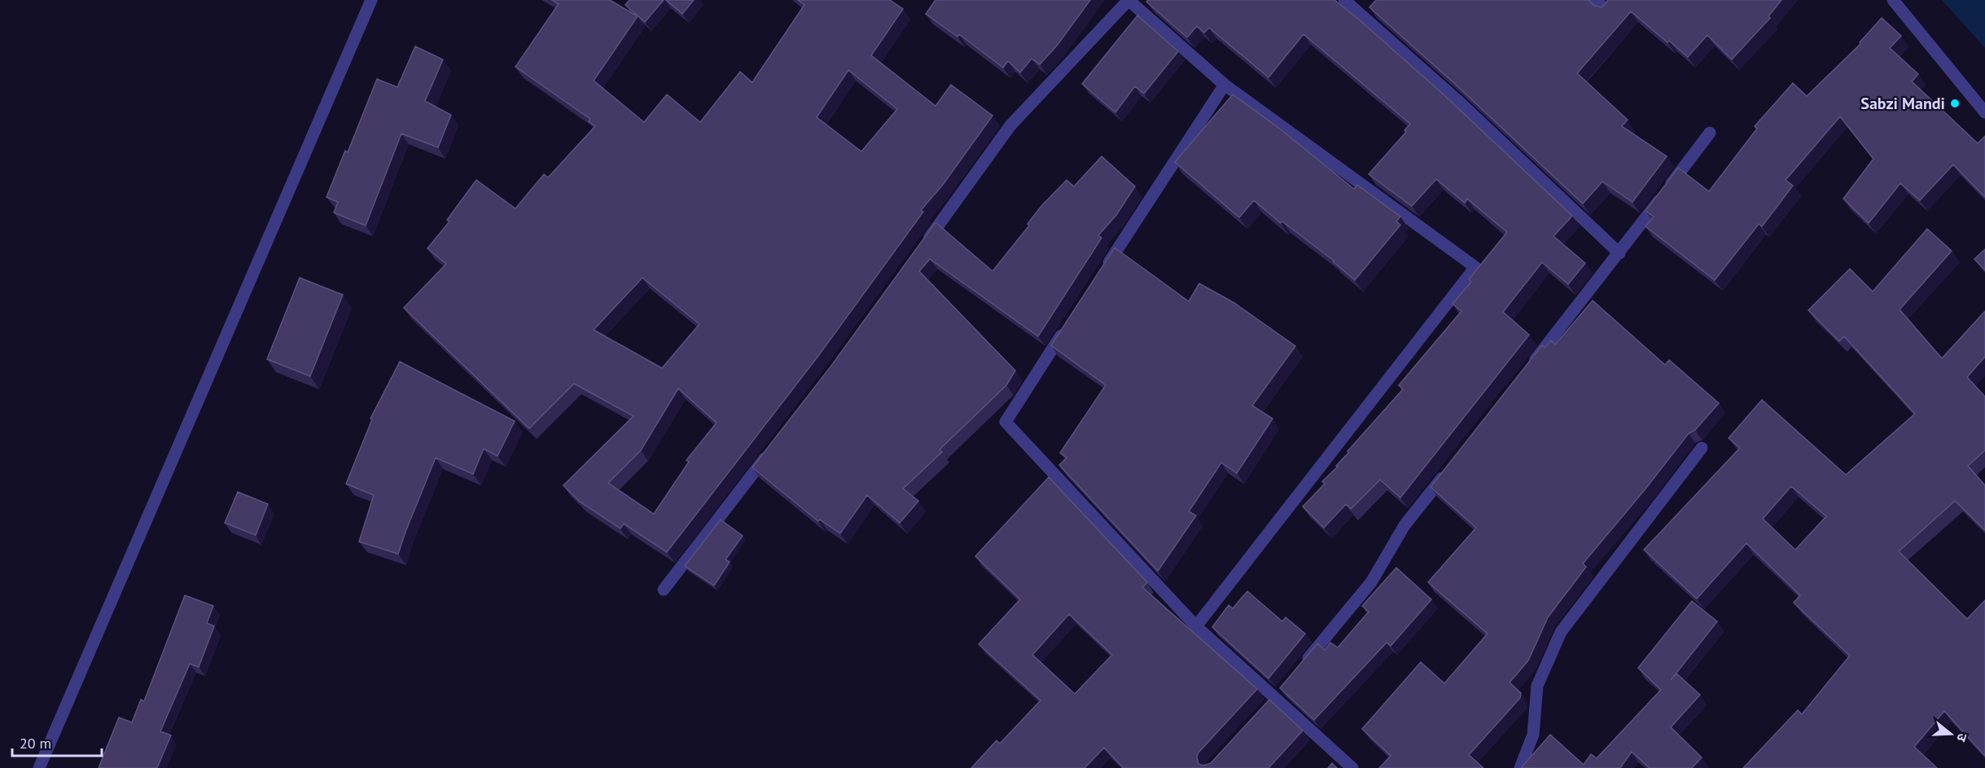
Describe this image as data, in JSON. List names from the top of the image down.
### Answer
{
  "places": ["Sabzi Mandi"],
  "scale_bar": "20 m",
  "north": "right"
}
